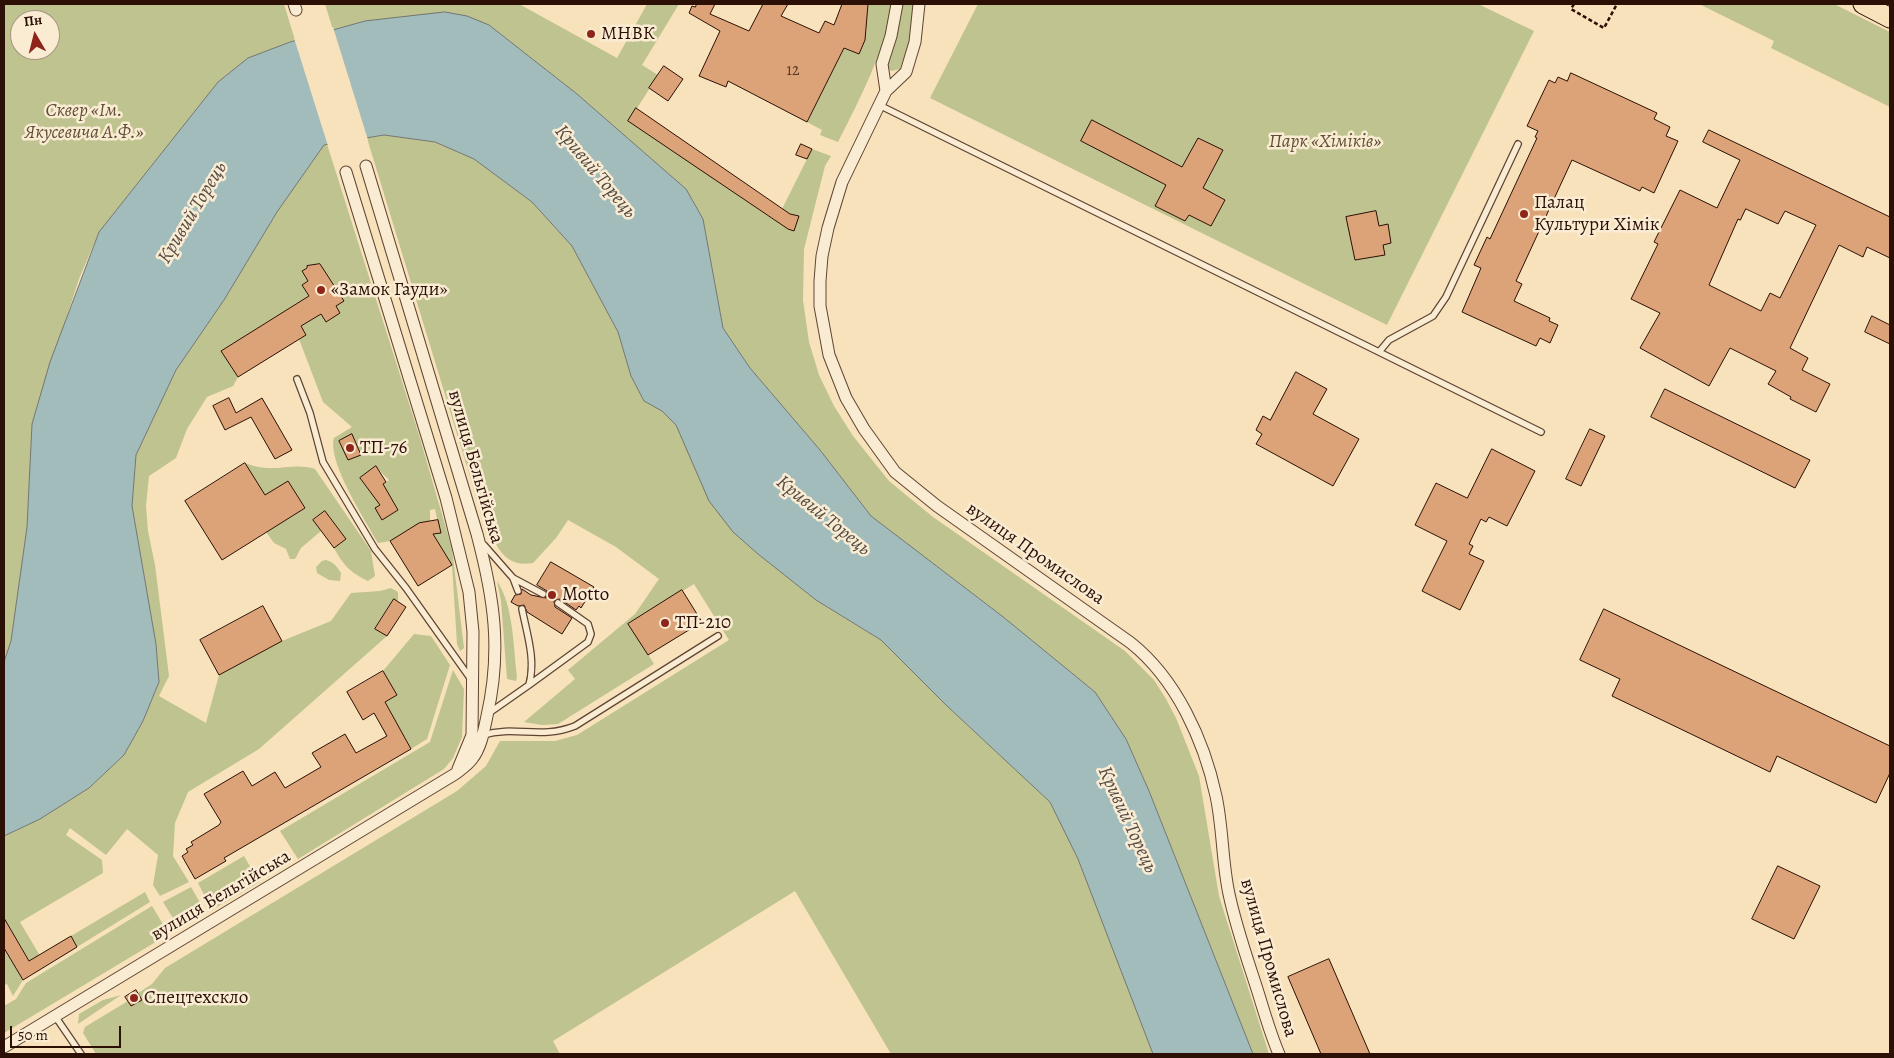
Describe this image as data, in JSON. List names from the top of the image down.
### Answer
{
  "streets": {
    "street": ["вулиця Бельгійська", "вулиця Промислова"]
  },
  "water": ["Кривий Торець"],
  "parks": ["Сквер «Ім. Якусевича А.Ф.»", "Парк «Хіміків»"],
  "places": [
    "МНВК",
    "Палац Культури Хімік",
    "«Замок Гауди»",
    "ТП-76",
    "Motto",
    "ТП-210",
    "Спецтехскло"
  ],
  "house_numbers": ["12"],
  "scale_bar": "50 m",
  "north": "top"
}
